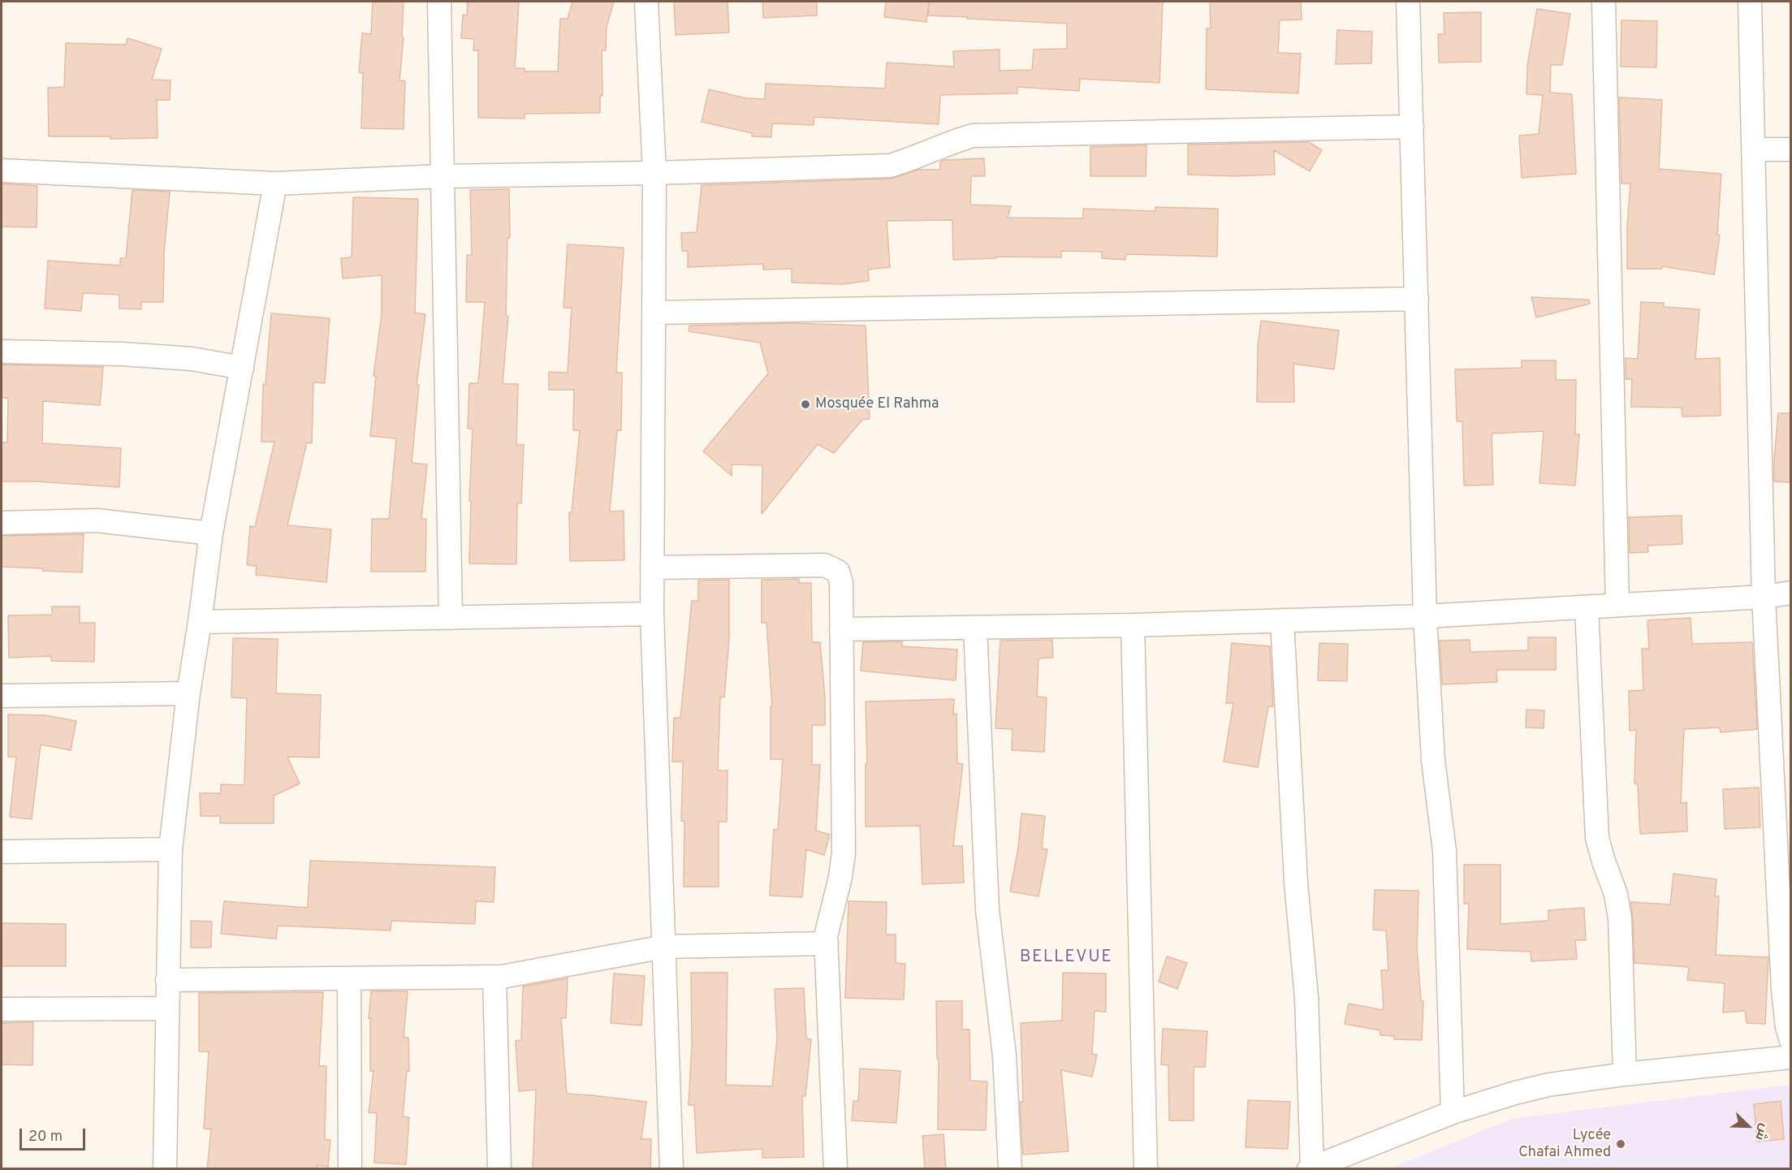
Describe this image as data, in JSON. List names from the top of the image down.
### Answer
{
  "districts": ["BELLEVUE"],
  "places": ["Mosquée El Rahma", "Lycée Chafai Ahmed"],
  "scale_bar": "20 m",
  "north": "bottom right"
}
